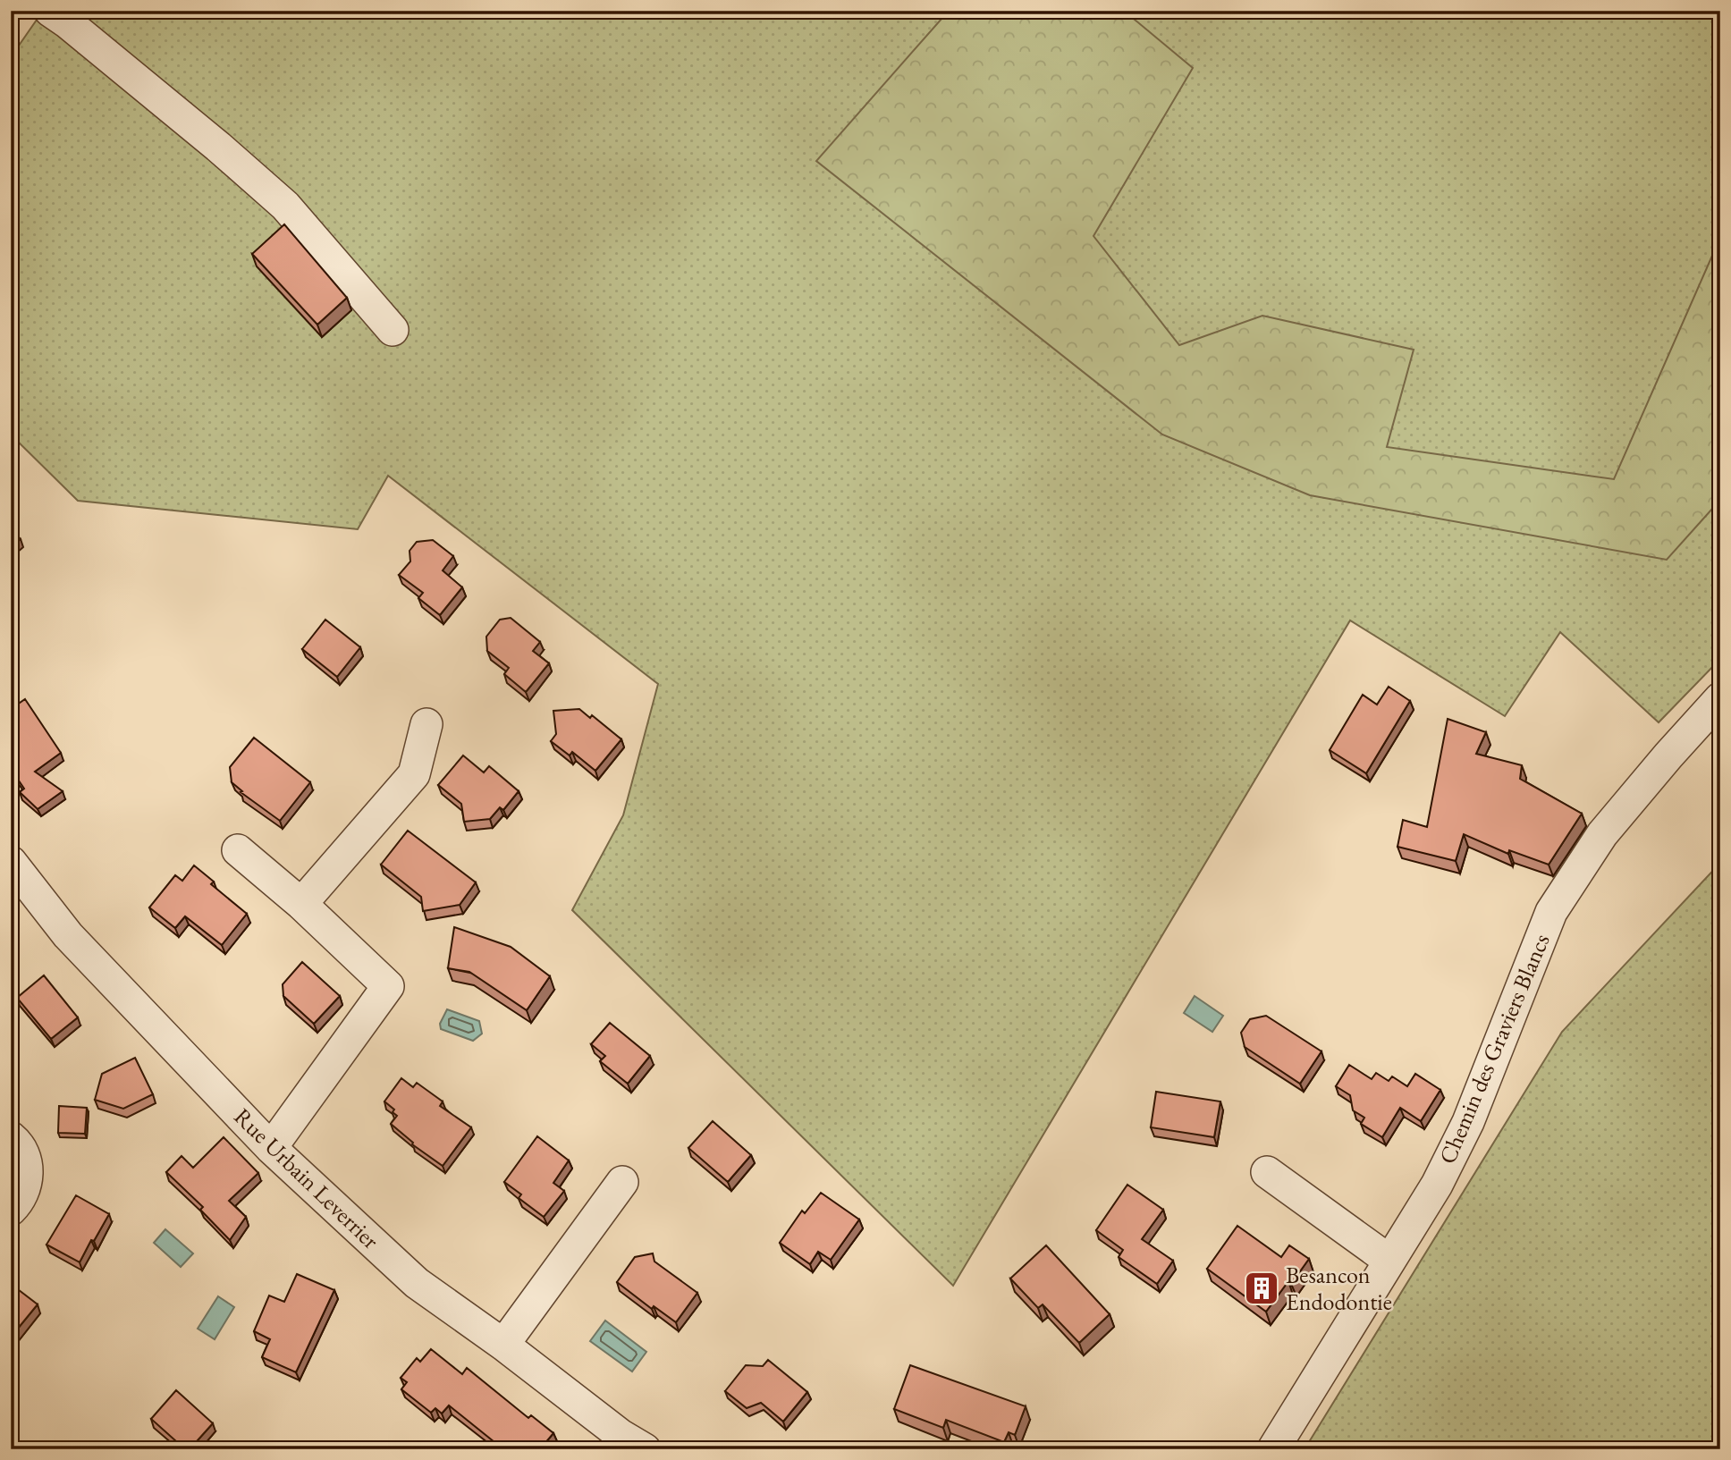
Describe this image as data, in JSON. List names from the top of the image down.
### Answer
{
  "streets": {
    "street": ["Chemin des Graviers Blancs", "Rue Urbain Leverrier"]
  },
  "places": {
    "building": ["Besancon Endodontie"]
  }
}
